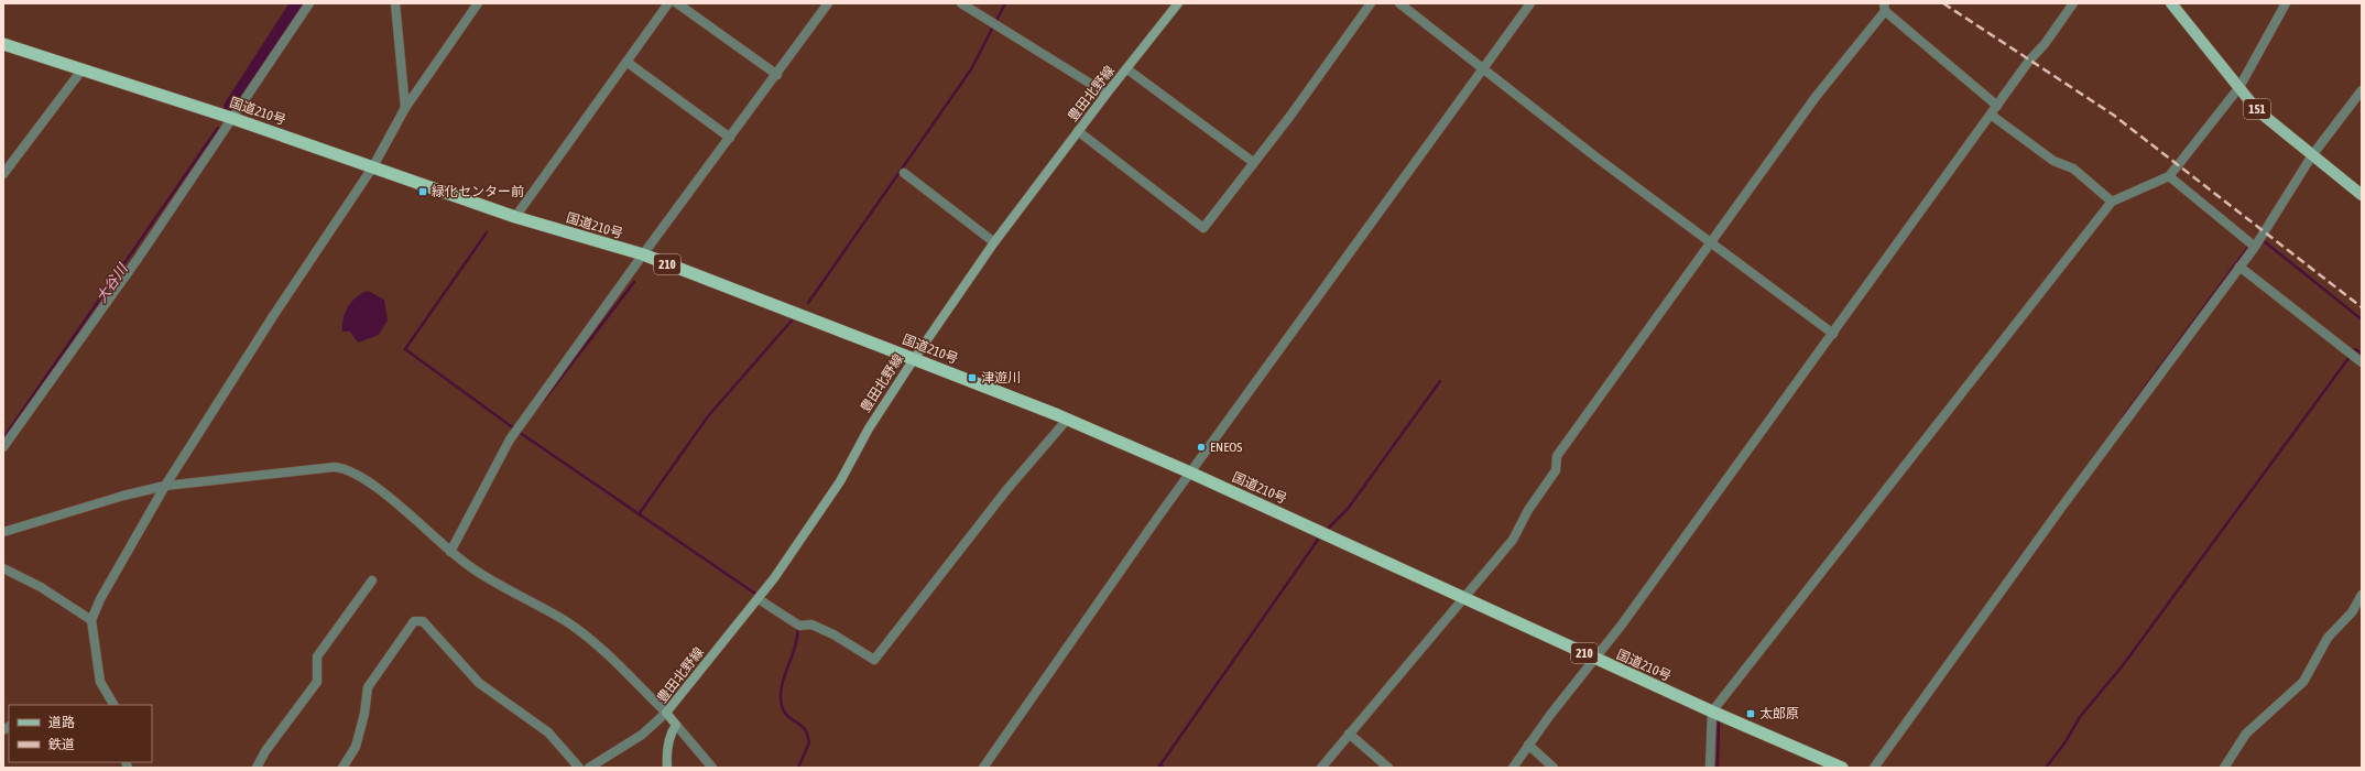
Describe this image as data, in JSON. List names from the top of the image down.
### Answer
{
  "streets": {
    "highway": ["国道210号", "210"],
    "main road": ["豊田北野線", "151"]
  },
  "crossings": [
    ["豊田北野線", "国道210号"]
  ],
  "water": ["大谷川"],
  "places": {
    "transit": ["緑化センター前", "津遊川", "太郎原"],
    "other": ["ENEOS"]
  },
  "legend": ["道路", "鉄道"]
}
